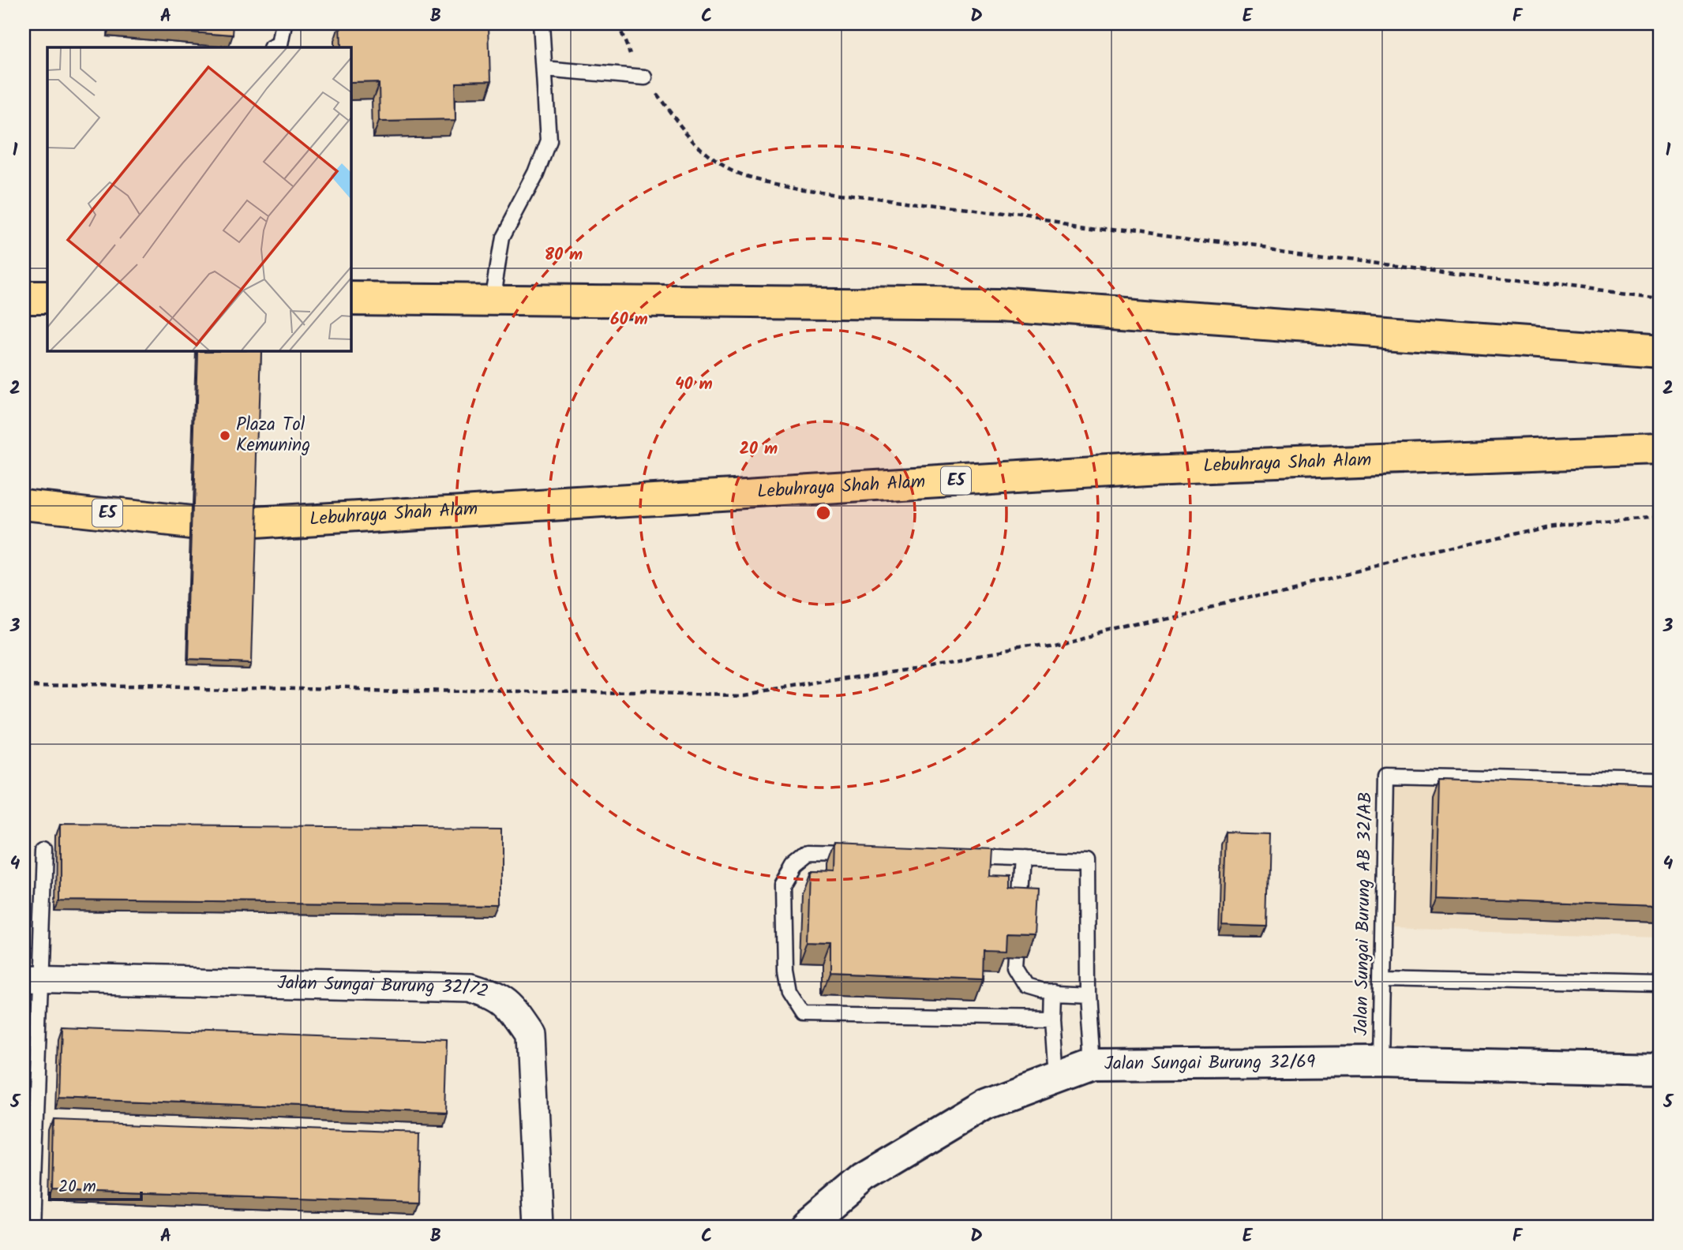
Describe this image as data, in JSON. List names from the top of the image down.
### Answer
{
  "streets": {
    "highway": ["Lebuhraya Shah Alam", "E5"],
    "street": ["Jalan Sungai Burung 32/72", "Jalan Sungai Burung 32/69"],
    "lane": ["Jalan Sungai Burung AB 32/AB"]
  },
  "crossings": [
    ["Jalan Sungai Burung AB 32/AB", "Jalan Sungai Burung 32/69"]
  ],
  "places": ["Plaza Tol Kemuning"],
  "scale_bar": "20 m",
  "grid": {
    "columns": [
      "A",
      "B",
      "C",
      "D",
      "E",
      "F"
    ],
    "rows": [
      "1",
      "2",
      "3",
      "4",
      "5"
    ]
  },
  "rings": [
    "80 m",
    "60 m",
    "40 m",
    "20 m"
  ]
}
